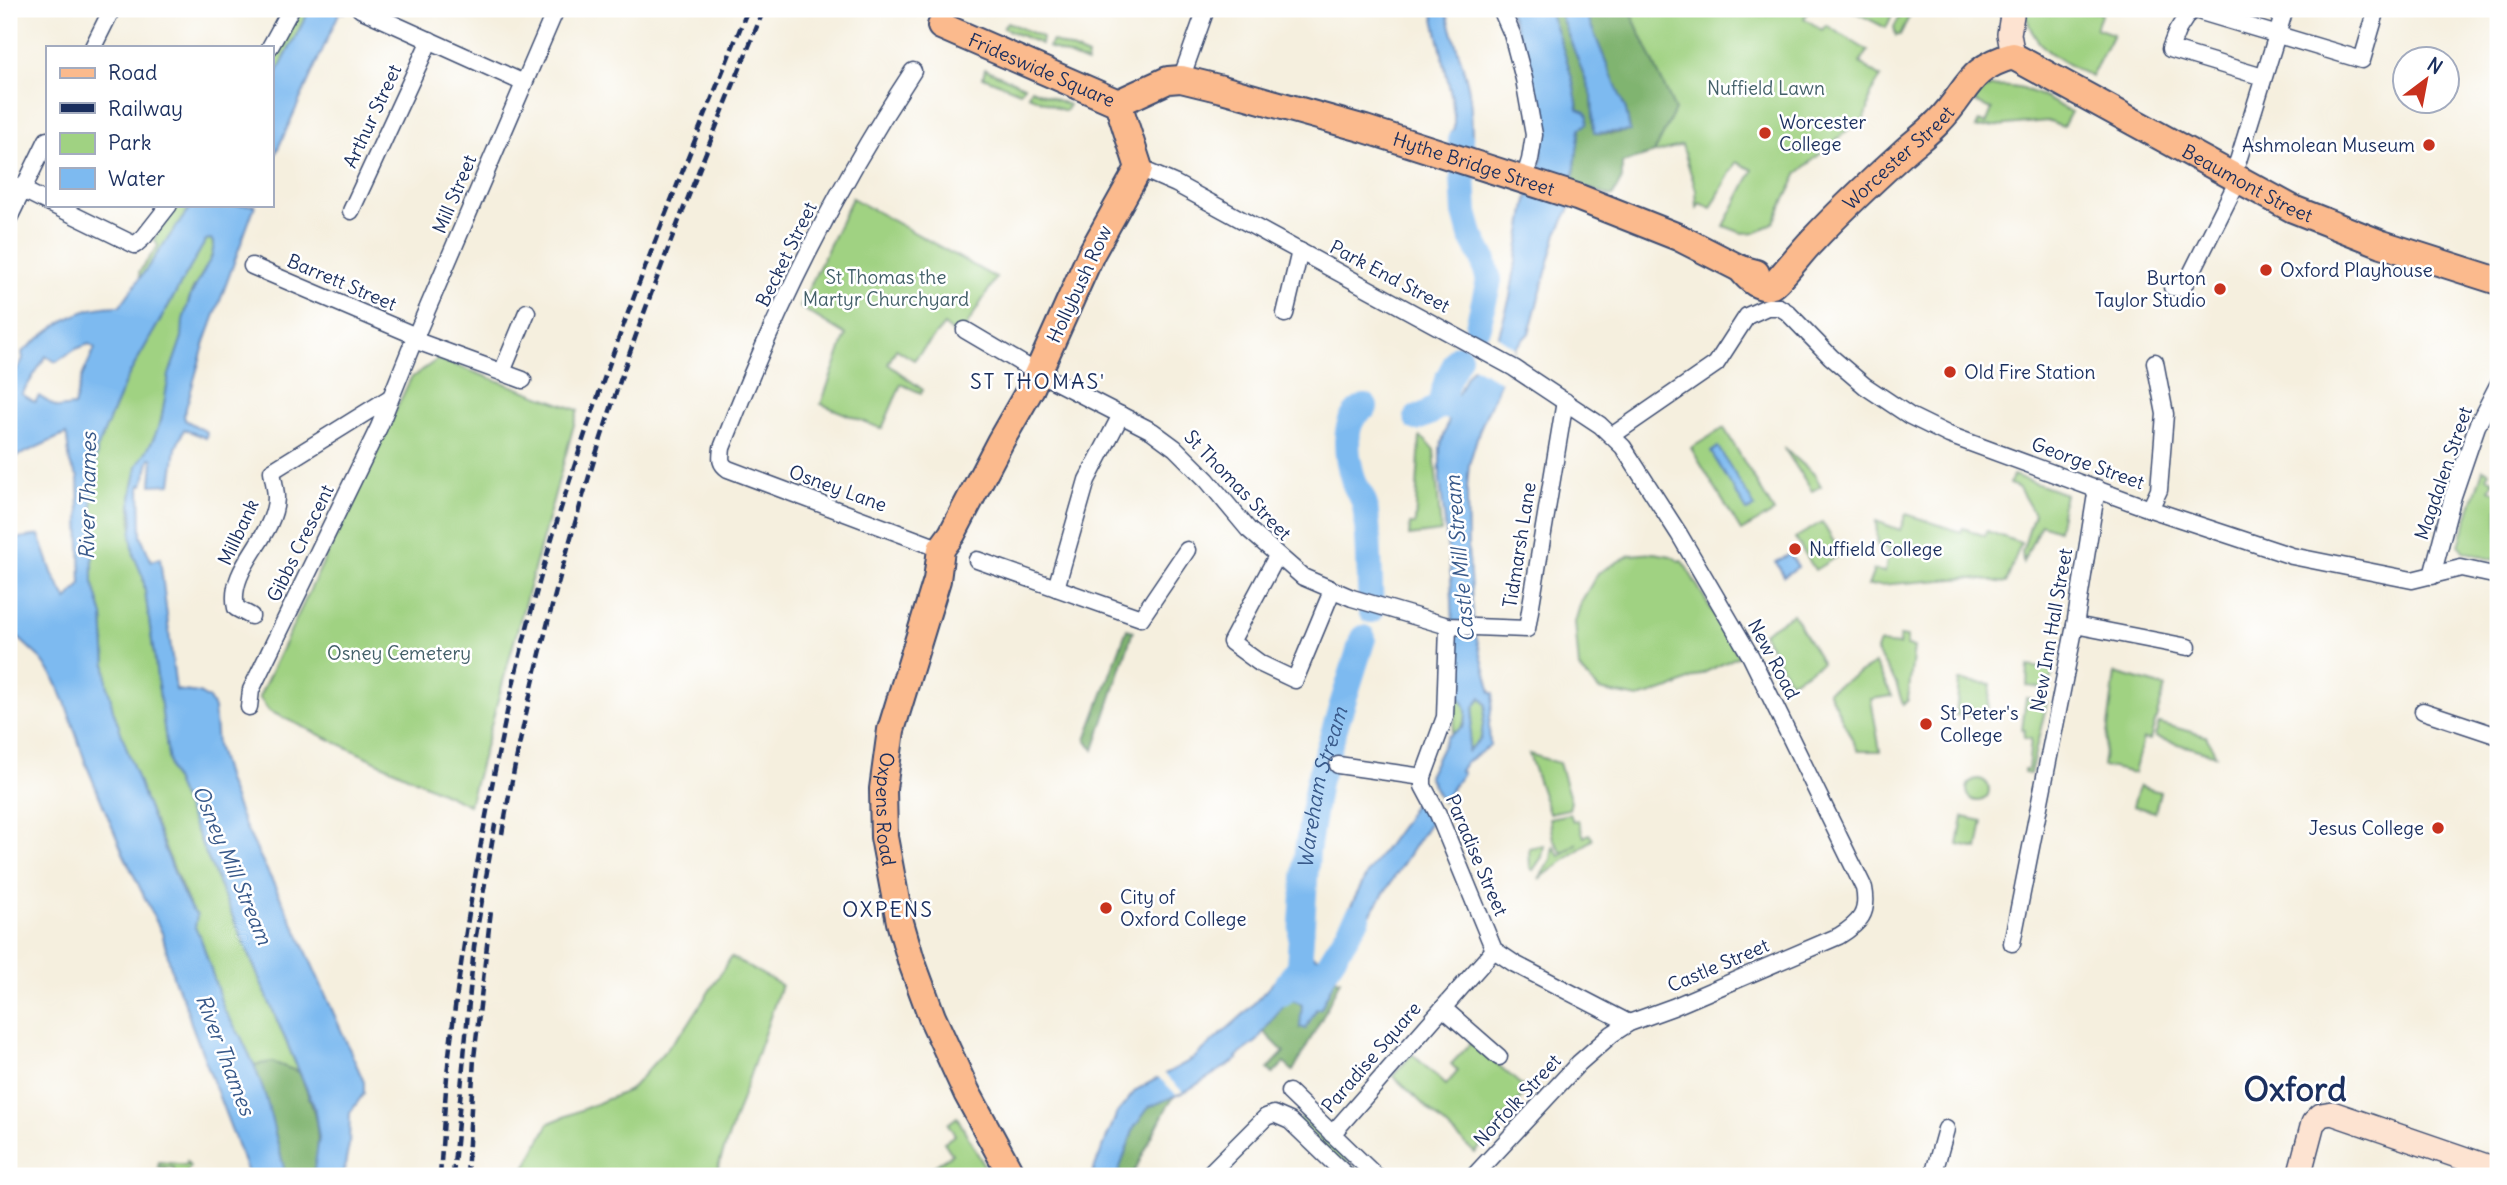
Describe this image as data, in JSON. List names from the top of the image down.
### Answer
{
  "streets": {
    "main road": [
      "Frideswide Square",
      "Worcester Street",
      "Hythe Bridge Street",
      "Beaumont Street",
      "Hollybush Row",
      "Oxpens Road"
    ],
    "street": [
      "Arthur Street",
      "Mill Street",
      "Becket Street",
      "Park End Street",
      "Barrett Street",
      "George Street",
      "Magdalen Street",
      "St Thomas Street",
      "Osney Lane",
      "Millbank",
      "Gibbs Crescent",
      "Tidmarsh Lane",
      "New Inn Hall Street",
      "New Road",
      "Paradise Street",
      "Castle Street",
      "Paradise Square",
      "Norfolk Street"
    ]
  },
  "crossings": [
    ["Frideswide Square", "Park End Street"],
    ["Frideswide Square", "Hollybush Row"],
    ["Worcester Street", "Hythe Bridge Street"],
    ["Worcester Street", "Beaumont Street"],
    ["Mill Street", "Barrett Street"],
    ["Mill Street", "Millbank"],
    ["Mill Street", "Gibbs Crescent"],
    ["Becket Street", "Osney Lane"],
    ["Park End Street", "Hollybush Row"],
    ["Park End Street", "George Street"],
    ["Park End Street", "Tidmarsh Lane"],
    ["Park End Street", "New Road"],
    ["Hollybush Row", "St Thomas Street"],
    ["Hollybush Row", "Osney Lane"],
    ["Hollybush Row", "Oxpens Road"],
    ["George Street", "Magdalen Street"],
    ["George Street", "New Inn Hall Street"],
    ["George Street", "New Road"],
    ["St Thomas Street", "Tidmarsh Lane"],
    ["St Thomas Street", "Paradise Street"],
    ["Osney Lane", "Oxpens Road"],
    ["Millbank", "Gibbs Crescent"],
    ["Tidmarsh Lane", "Paradise Street"],
    ["New Road", "Castle Street"],
    ["Paradise Street", "Paradise Square"],
    ["Castle Street", "Norfolk Street"]
  ],
  "districts": ["ST THOMAS'", "OXPENS", "Oxford"],
  "water": [
    "River Thames",
    "Castle Mill Stream",
    "Wareham Stream",
    "Osney Mill Stream"
  ],
  "parks": ["Nuffield Lawn", "St Thomas the Martyr Churchyard", "Osney Cemetery"],
  "places": [
    "Worcester College",
    "Ashmolean Museum",
    "Oxford Playhouse",
    "Burton Taylor Studio",
    "Old Fire Station",
    "Nuffield College",
    "St Peter's College",
    "Jesus College",
    "City of Oxford College"
  ],
  "legend": [
    "Road",
    "Railway",
    "Park",
    "Water"
  ],
  "north": "top right"
}
